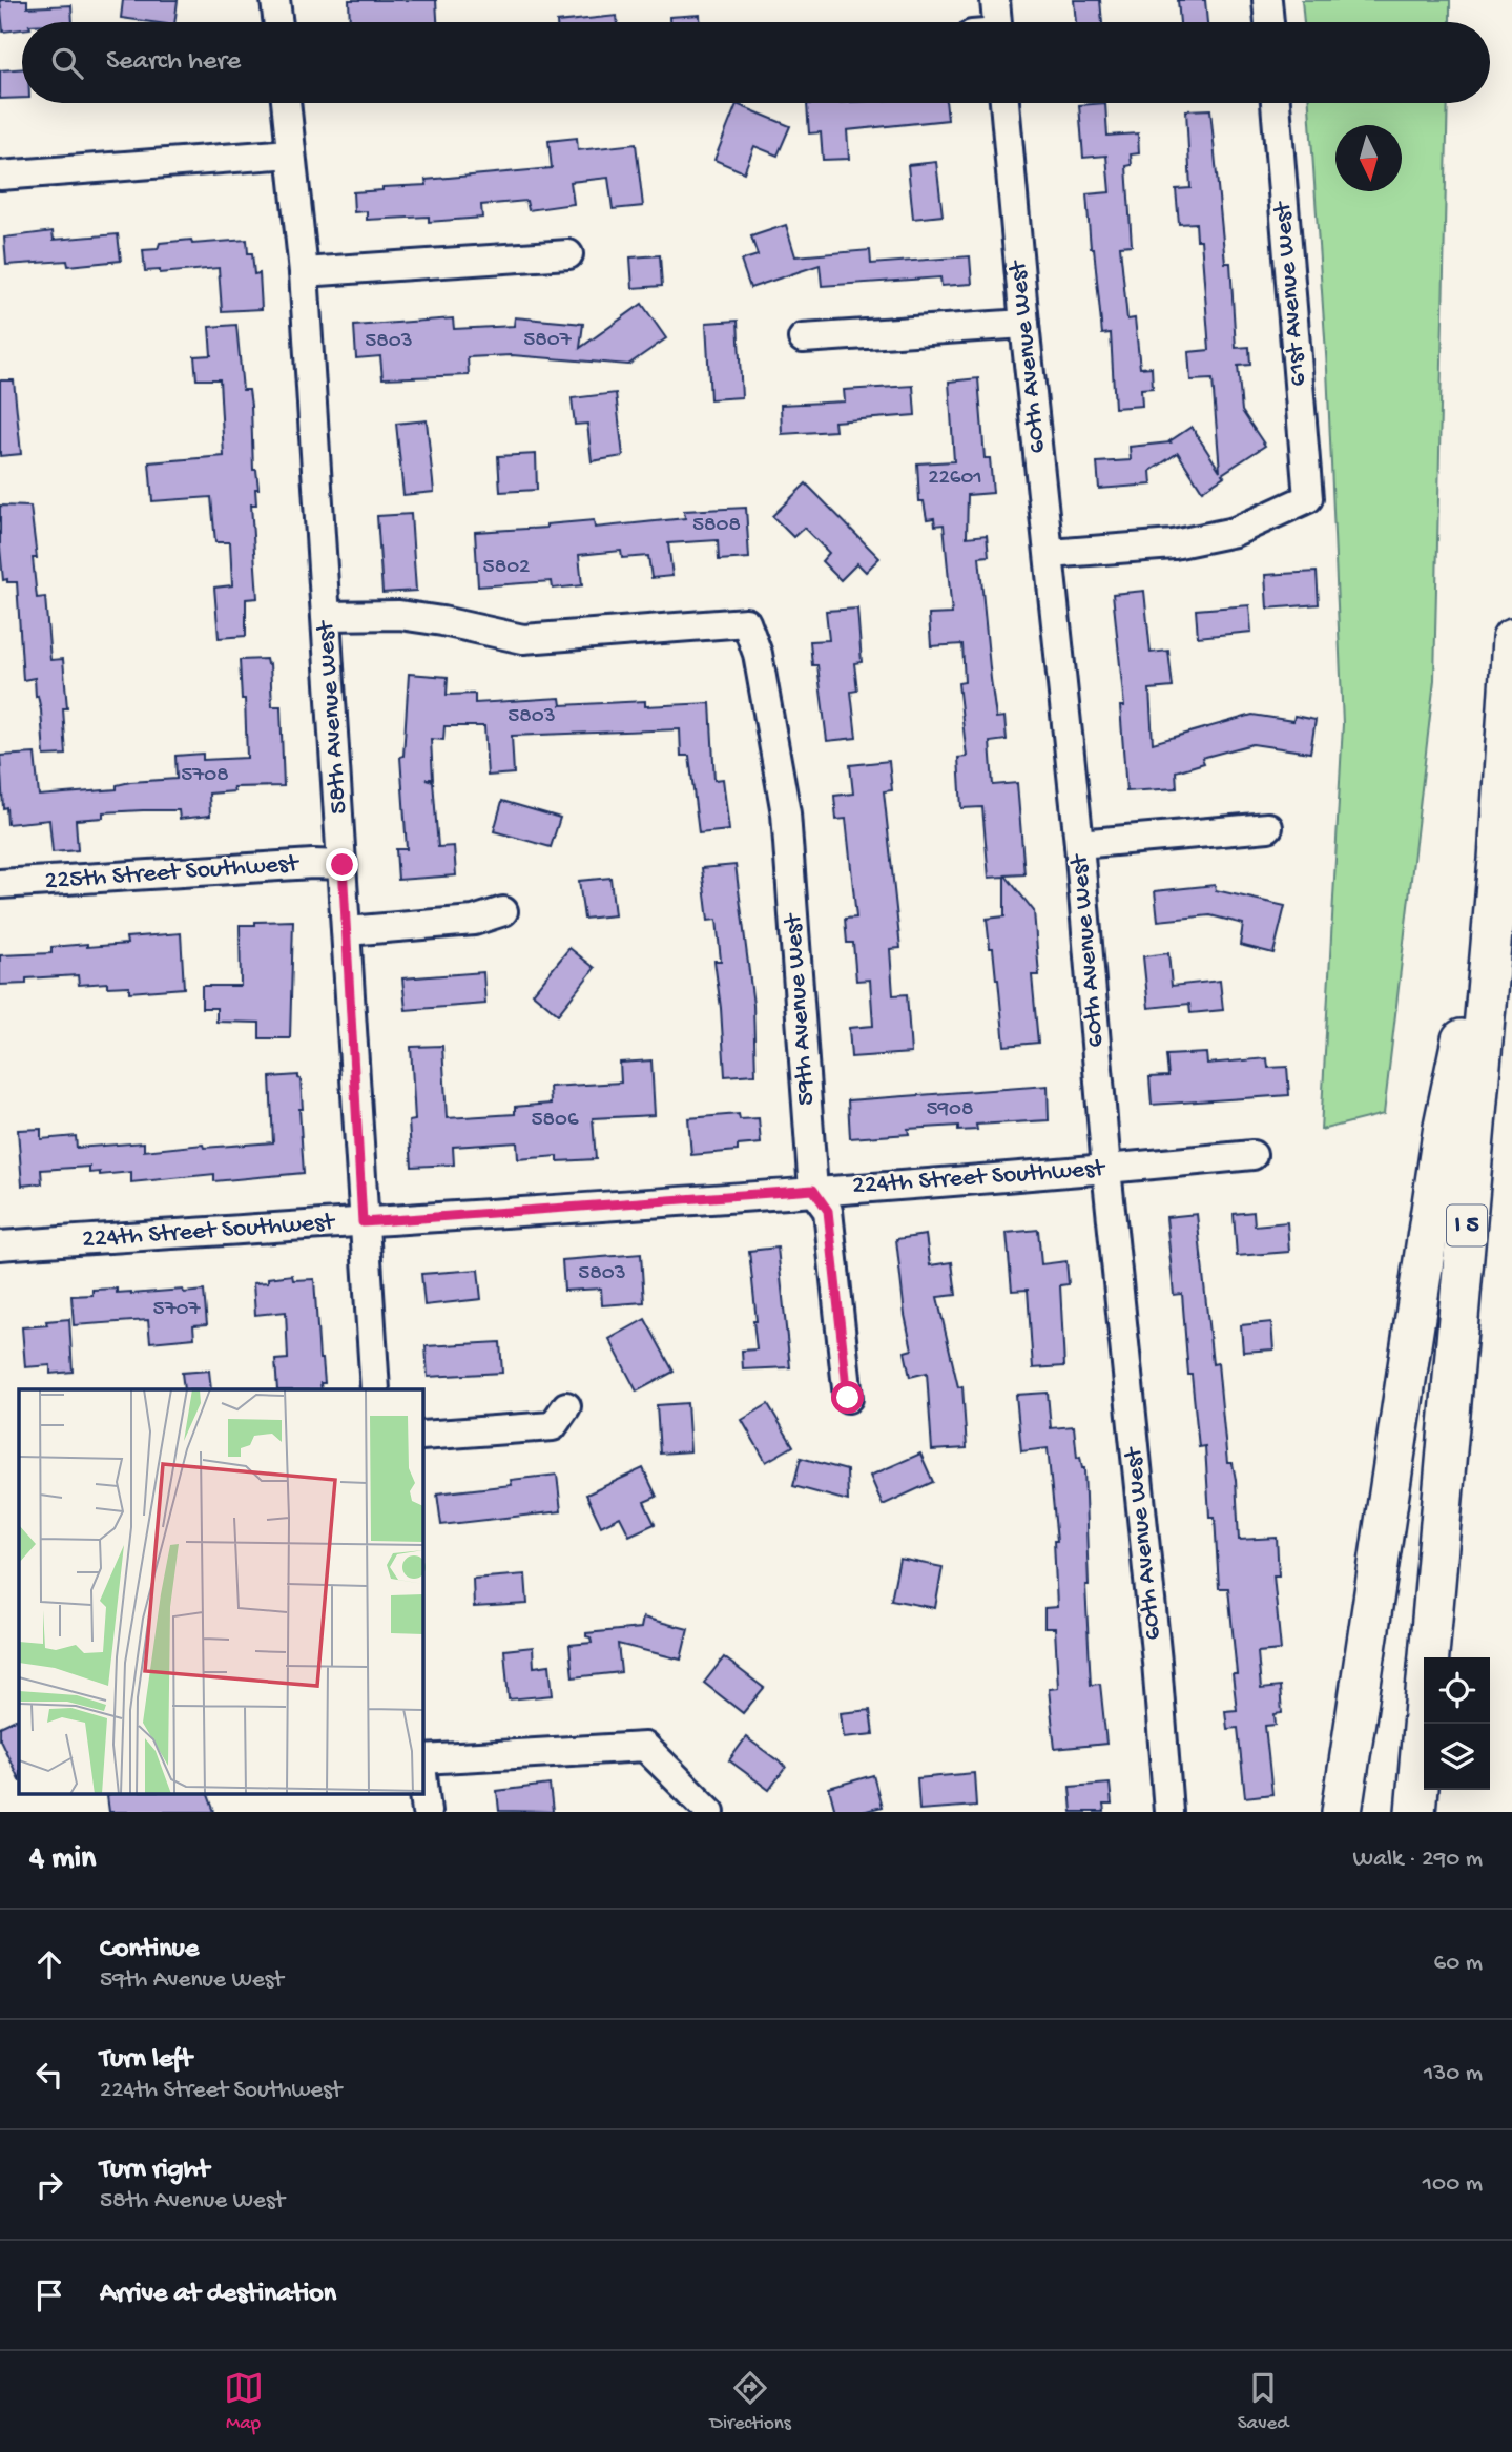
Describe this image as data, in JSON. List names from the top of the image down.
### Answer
{
  "streets": {
    "highway": ["I 5"],
    "street": [
      "61st Avenue West",
      "60th Avenue West",
      "58th Avenue West",
      "225th Street Southwest",
      "59th Avenue West",
      "224th Street Southwest"
    ]
  },
  "crossings": [
    ["61st Avenue West", "60th Avenue West"],
    ["60th Avenue West", "224th Street Southwest"],
    ["58th Avenue West", "225th Street Southwest"],
    ["58th Avenue West", "59th Avenue West"],
    ["58th Avenue West", "224th Street Southwest"],
    ["59th Avenue West", "224th Street Southwest"]
  ],
  "house_numbers": [
    "5807",
    "5803",
    "22601",
    "5808",
    "5802",
    "5803",
    "5708",
    "5908",
    "5806",
    "5803",
    "5707"
  ],
  "north": "bottom",
  "page": {
    "search": "Search here",
    "heading": ["4 min", "Walk · 290 m"],
    "list": [
      ["Continue", "59th Avenue West", "60 m"],
      ["Turn left", "224th Street Southwest", "130 m"],
      ["Turn right", "58th Avenue West", "100 m"],
      "Arrive at destination"
    ],
    "nav": ["Map", "Directions", "Saved"]
  }
}
